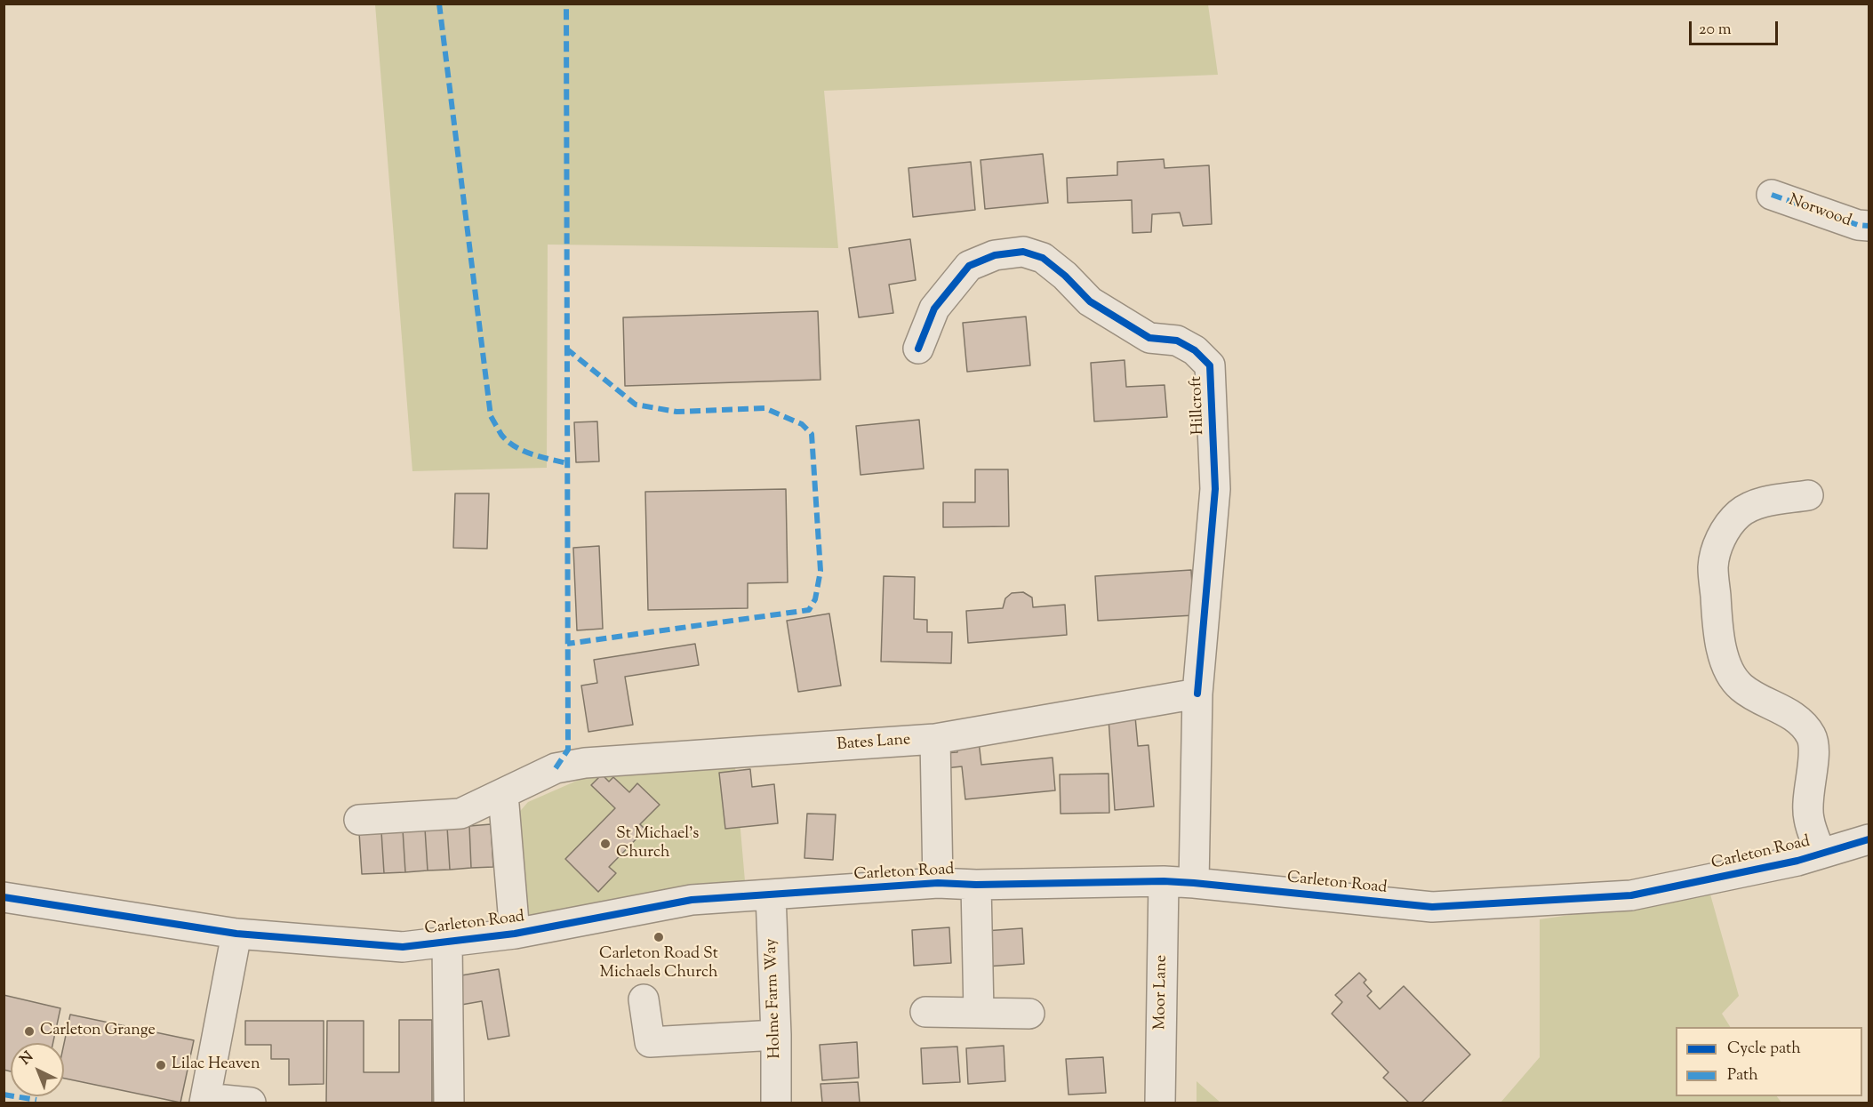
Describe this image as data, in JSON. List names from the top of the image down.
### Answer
{
  "streets": {
    "street": [
      "Norwood",
      "Hillcroft",
      "Bates Lane",
      "Carleton Road",
      "Moor Lane",
      "Holme Farm Way"
    ]
  },
  "crossings": [
    ["Hillcroft", "Bates Lane"],
    ["Carleton Road", "Moor Lane"],
    ["Carleton Road", "Holme Farm Way"]
  ],
  "places": [
    "St Michael's Church",
    "Carleton Road St Michaels Church",
    "Carleton Grange",
    "Lilac Heaven"
  ],
  "legend": ["Cycle path", "Path"],
  "scale_bar": "20 m",
  "north": "top left"
}
